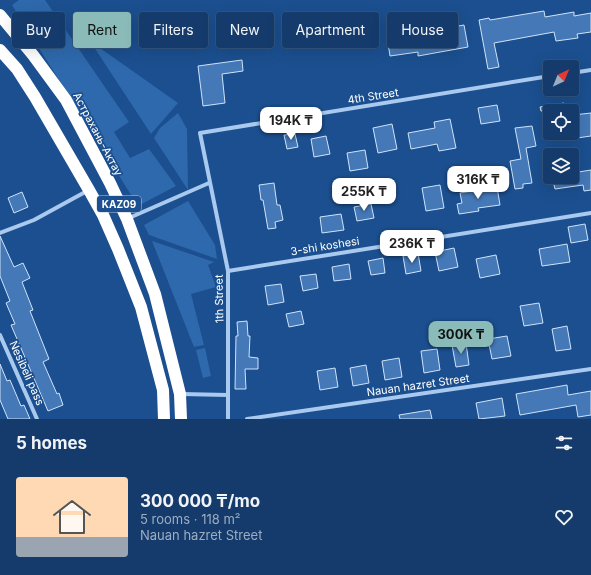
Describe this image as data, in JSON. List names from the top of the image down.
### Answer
{
  "streets": {
    "highway": ["Астрахань-Актау", "KAZ09"],
    "street": [
      "4th Street",
      "3-shi koshesi",
      "1th Street",
      "Nesibeli pass",
      "Nauan hazret Street"
    ]
  },
  "crossings": [
    ["4th Street", "1th Street"],
    ["3-shi koshesi", "1th Street"]
  ],
  "north": "top right",
  "page": {
    "chip": [
      "Buy",
      "Rent",
      "Filters",
      "New",
      "Apartment",
      "House"
    ],
    "price": [
      "194K ₸",
      "316K ₸",
      "255K ₸",
      "236K ₸",
      "300K ₸"
    ],
    "heading": "5 homes",
    "list": [
      {
        "name": "300 000 ₸/mo",
        "note": "5 rooms · 118 m² · Nauan hazret Street"
      }
    ]
  }
}
